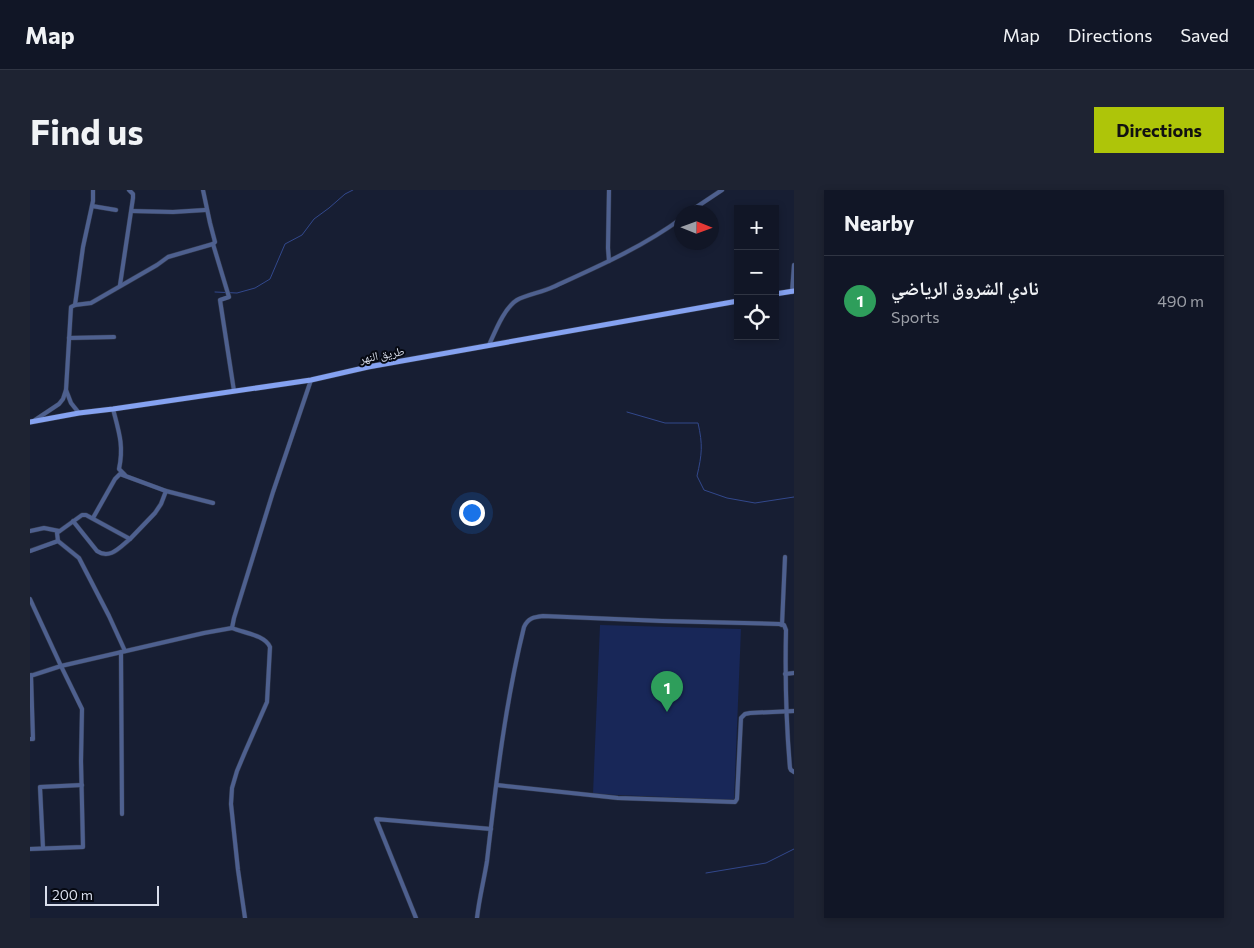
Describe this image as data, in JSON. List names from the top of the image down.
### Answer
{
  "streets": {
    "main road": ["طريق النهر"]
  },
  "scale_bar": "200 m",
  "north": "right",
  "page": {
    "header": "Map",
    "nav": ["Map", "Directions", "Saved"],
    "buttons": "Directions",
    "title": "Find us",
    "heading": "Nearby",
    "map_buttons": ["+", "−"],
    "list": [
      {
        "mark": "1",
        "name": "نادي الشروق الرياضي",
        "note": "Sports",
        "value": "490 m"
      }
    ],
    "pins": "1",
    "scale": "200 m"
  }
}
